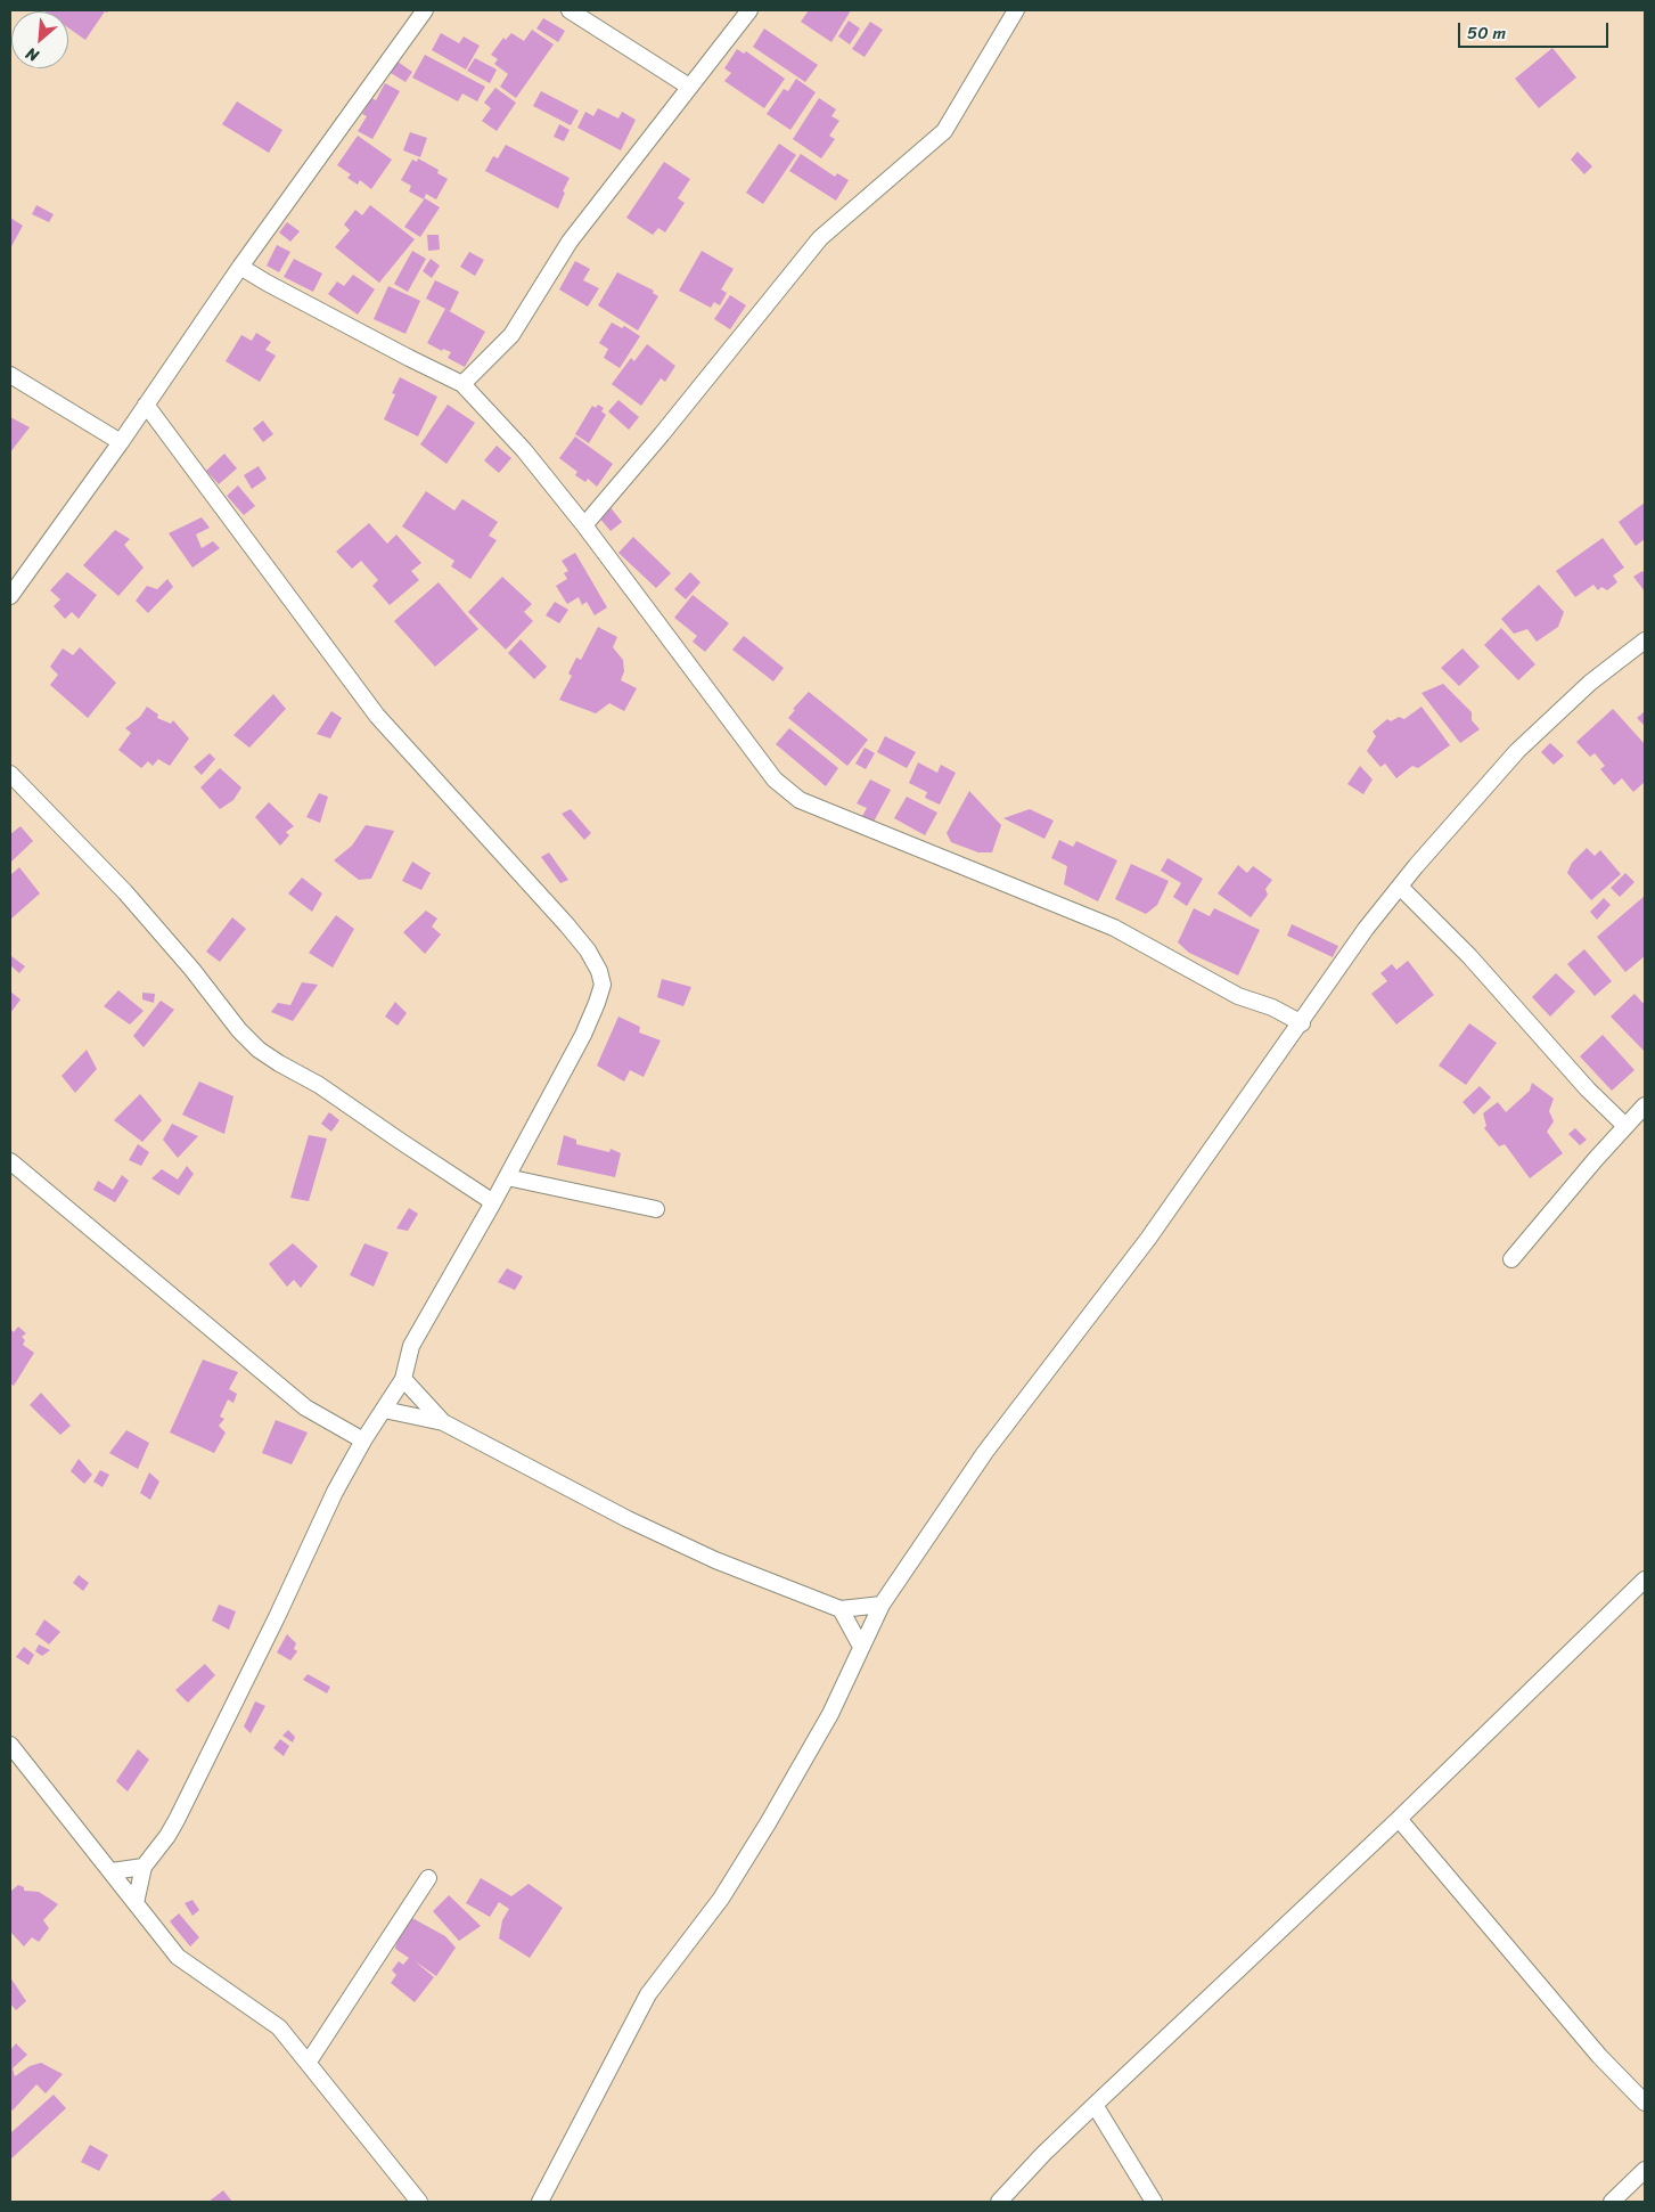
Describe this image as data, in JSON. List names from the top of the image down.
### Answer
{
  "scale_bar": "50 m",
  "north": "bottom left"
}
